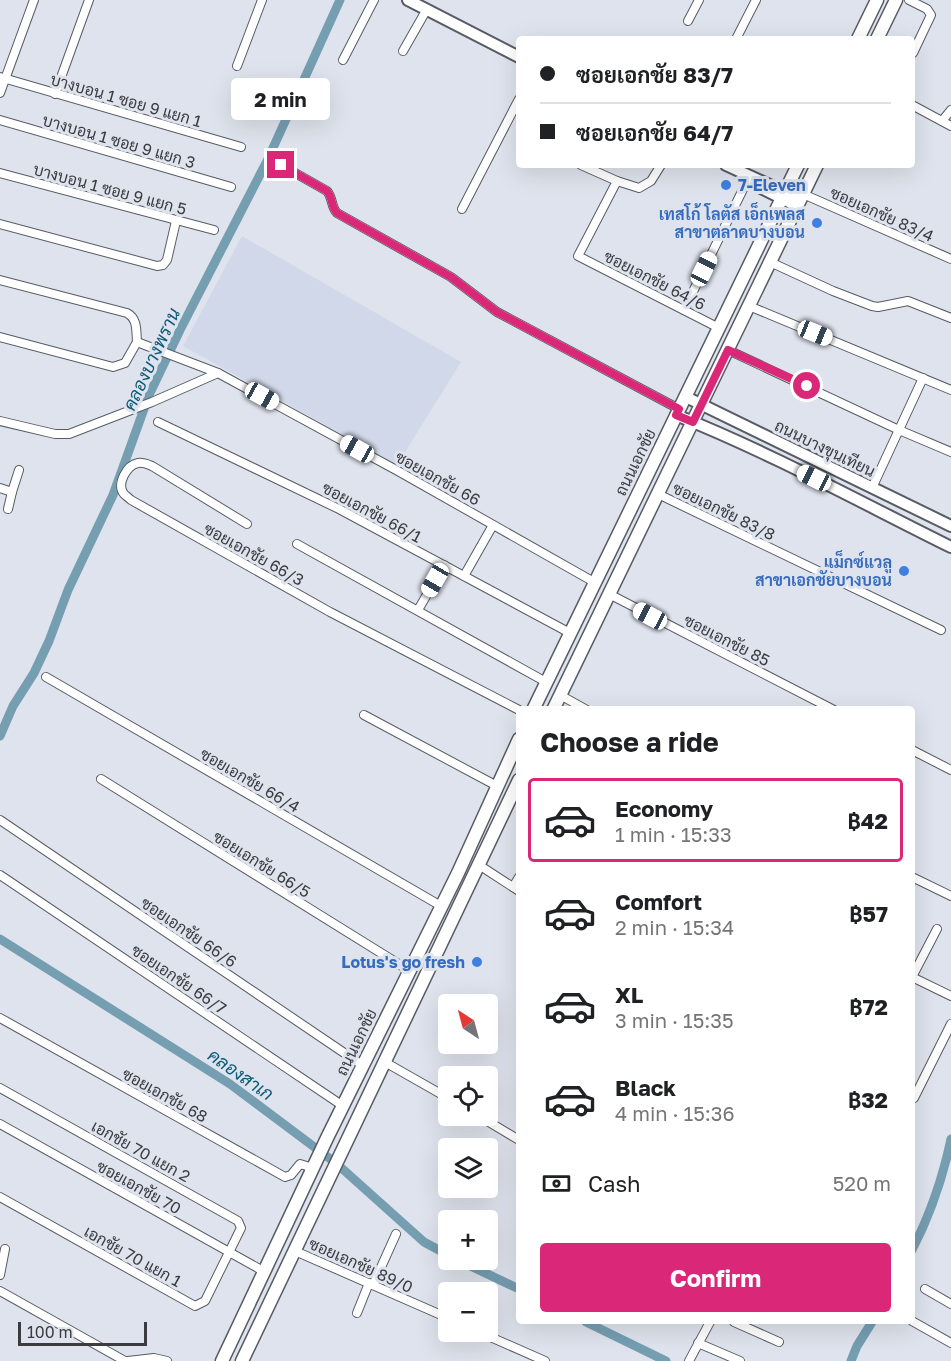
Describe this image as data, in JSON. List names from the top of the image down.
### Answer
{
  "streets": {
    "main road": ["ถนนบางขุนเทียน", "ถนนเอกชัย"],
    "street": [
      "บางบอน 1 ซอย 9 แยก 1",
      "บางบอน 1 ซอย 9 แยก 3",
      "บางบอน 1 ซอย 9 แยก 5",
      "ซอยเอกชัย 83/4",
      "ซอยเอกชัย 64/6",
      "ซอยเอกชัย 66",
      "ซอยเอกชัย 83/8",
      "ซอยเอกชัย 66/1",
      "ซอยเอกชัย 66/3",
      "ซอยเอกชัย 85",
      "ซอยเอกชัย 66/4",
      "ซอยเอกชัย 66/5",
      "ซอยเอกชัย 66/6",
      "ซอยเอกชัย 66/7",
      "ซอยเอกชัย 68",
      "เอกชัย 70 แยก 2",
      "ซอยเอกชัย 70",
      "เอกชัย 70 แยก 1",
      "ซอยเอกชัย 89/0"
    ]
  },
  "crossings": [
    ["ซอยเอกชัย 64/6", "ถนนเอกชัย"],
    ["ถนนบางขุนเทียน", "ถนนเอกชัย"],
    ["ถนนเอกชัย", "ซอยเอกชัย 66"],
    ["ถนนเอกชัย", "ซอยเอกชัย 66/1"],
    ["ถนนเอกชัย", "ซอยเอกชัย 66/4"],
    ["ถนนเอกชัย", "ซอยเอกชัย 66/5"],
    ["ถนนเอกชัย", "ซอยเอกชัย 66/6"],
    ["ถนนเอกชัย", "ซอยเอกชัย 66/7"],
    ["ถนนเอกชัย", "ซอยเอกชัย 68"],
    ["ถนนเอกชัย", "ซอยเอกชัย 70"],
    ["ถนนเอกชัย", "ซอยเอกชัย 89/0"],
    ["เอกชัย 70 แยก 2", "ซอยเอกชัย 70"],
    ["เอกชัย 70 แยก 2", "เอกชัย 70 แยก 1"],
    ["ซอยเอกชัย 70", "เอกชัย 70 แยก 1"]
  ],
  "water": ["คลองบางพราน", "คลองสาเก"],
  "places": [
    "7-Eleven",
    "เทสโก้ โลตัส เอ็กเพลส สาขาตลาดบางบอน",
    "แม็กซ์แวลู สาขาเอกชัยบางบอน",
    "Lotus's go fresh"
  ],
  "scale_bar": "100 m",
  "north": "top left",
  "page": {
    "banner": ["ซอยเอกชัย 83/7", "ซอยเอกชัย 64/7"],
    "bubble": "2 min",
    "heading": "Choose a ride",
    "list": [
      {
        "name": "Economy",
        "note": "1 min · 15:33",
        "value": "฿42"
      },
      {
        "name": "Comfort",
        "note": "2 min · 15:34",
        "value": "฿57"
      },
      {
        "name": "XL",
        "note": "3 min · 15:35",
        "value": "฿72"
      },
      {
        "name": "Black",
        "note": "4 min · 15:36",
        "value": "฿32"
      }
    ],
    "map_buttons": ["+", "−"],
    "pay": ["Cash", "520 m"],
    "buttons": "Confirm",
    "scale": "100 m"
  }
}
